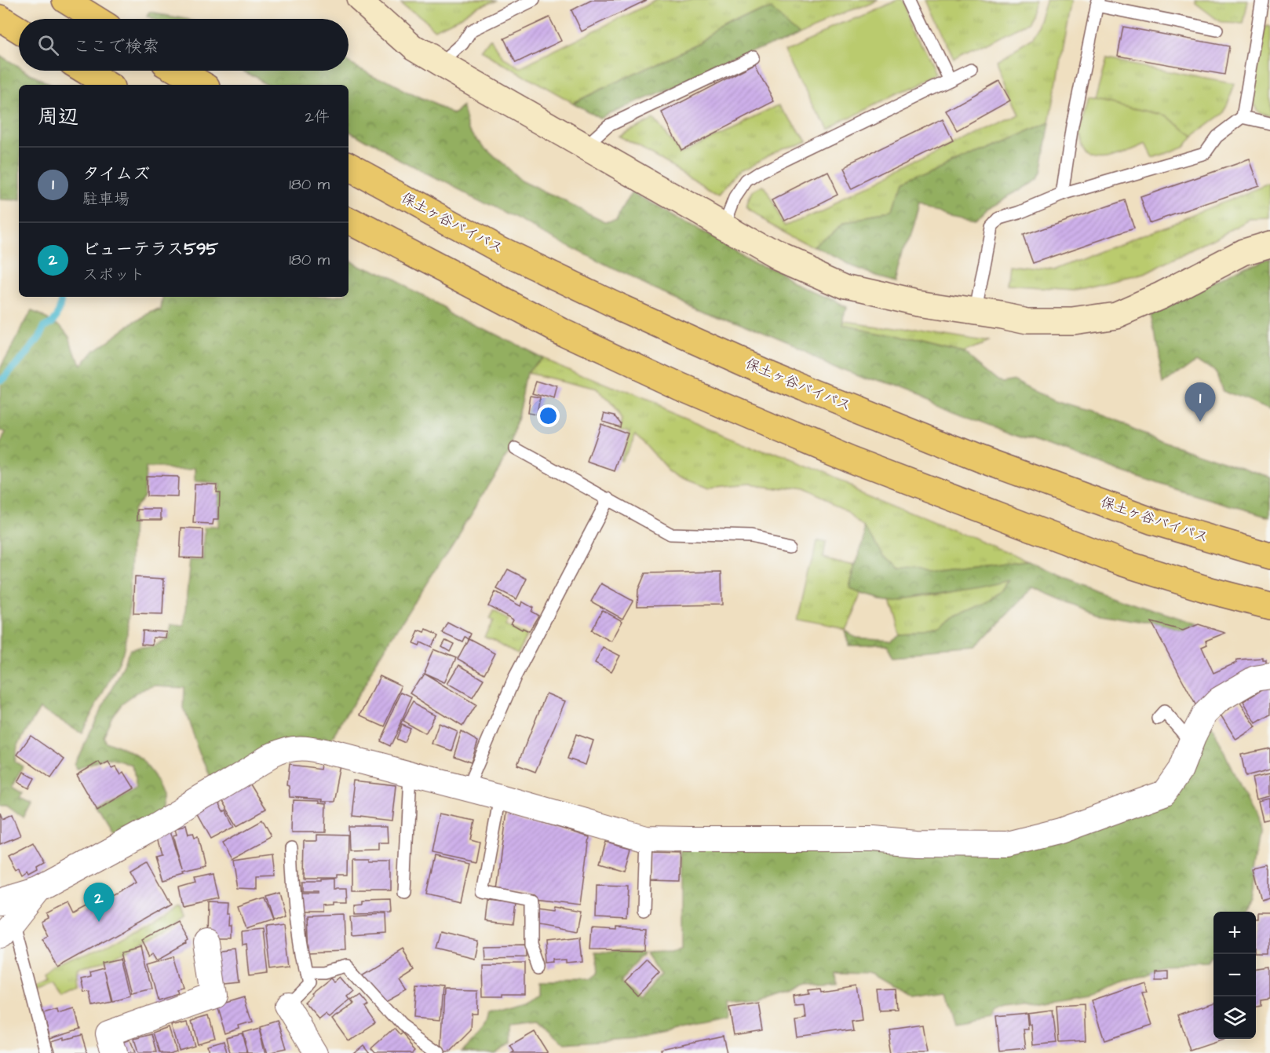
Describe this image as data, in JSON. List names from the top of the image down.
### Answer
{
  "streets": {
    "highway": ["保土ヶ谷バイパス"]
  },
  "page": {
    "search": "ここで検索",
    "heading": ["周辺", "2件"],
    "list": [
      {
        "mark": "1",
        "name": "タイムズ",
        "note": "駐車場",
        "value": "180 m"
      },
      {
        "mark": "2",
        "name": "ビューテラス595",
        "note": "スポット",
        "value": "180 m"
      }
    ],
    "pins": ["1", "2"],
    "map_buttons": ["+", "−"]
  }
}
